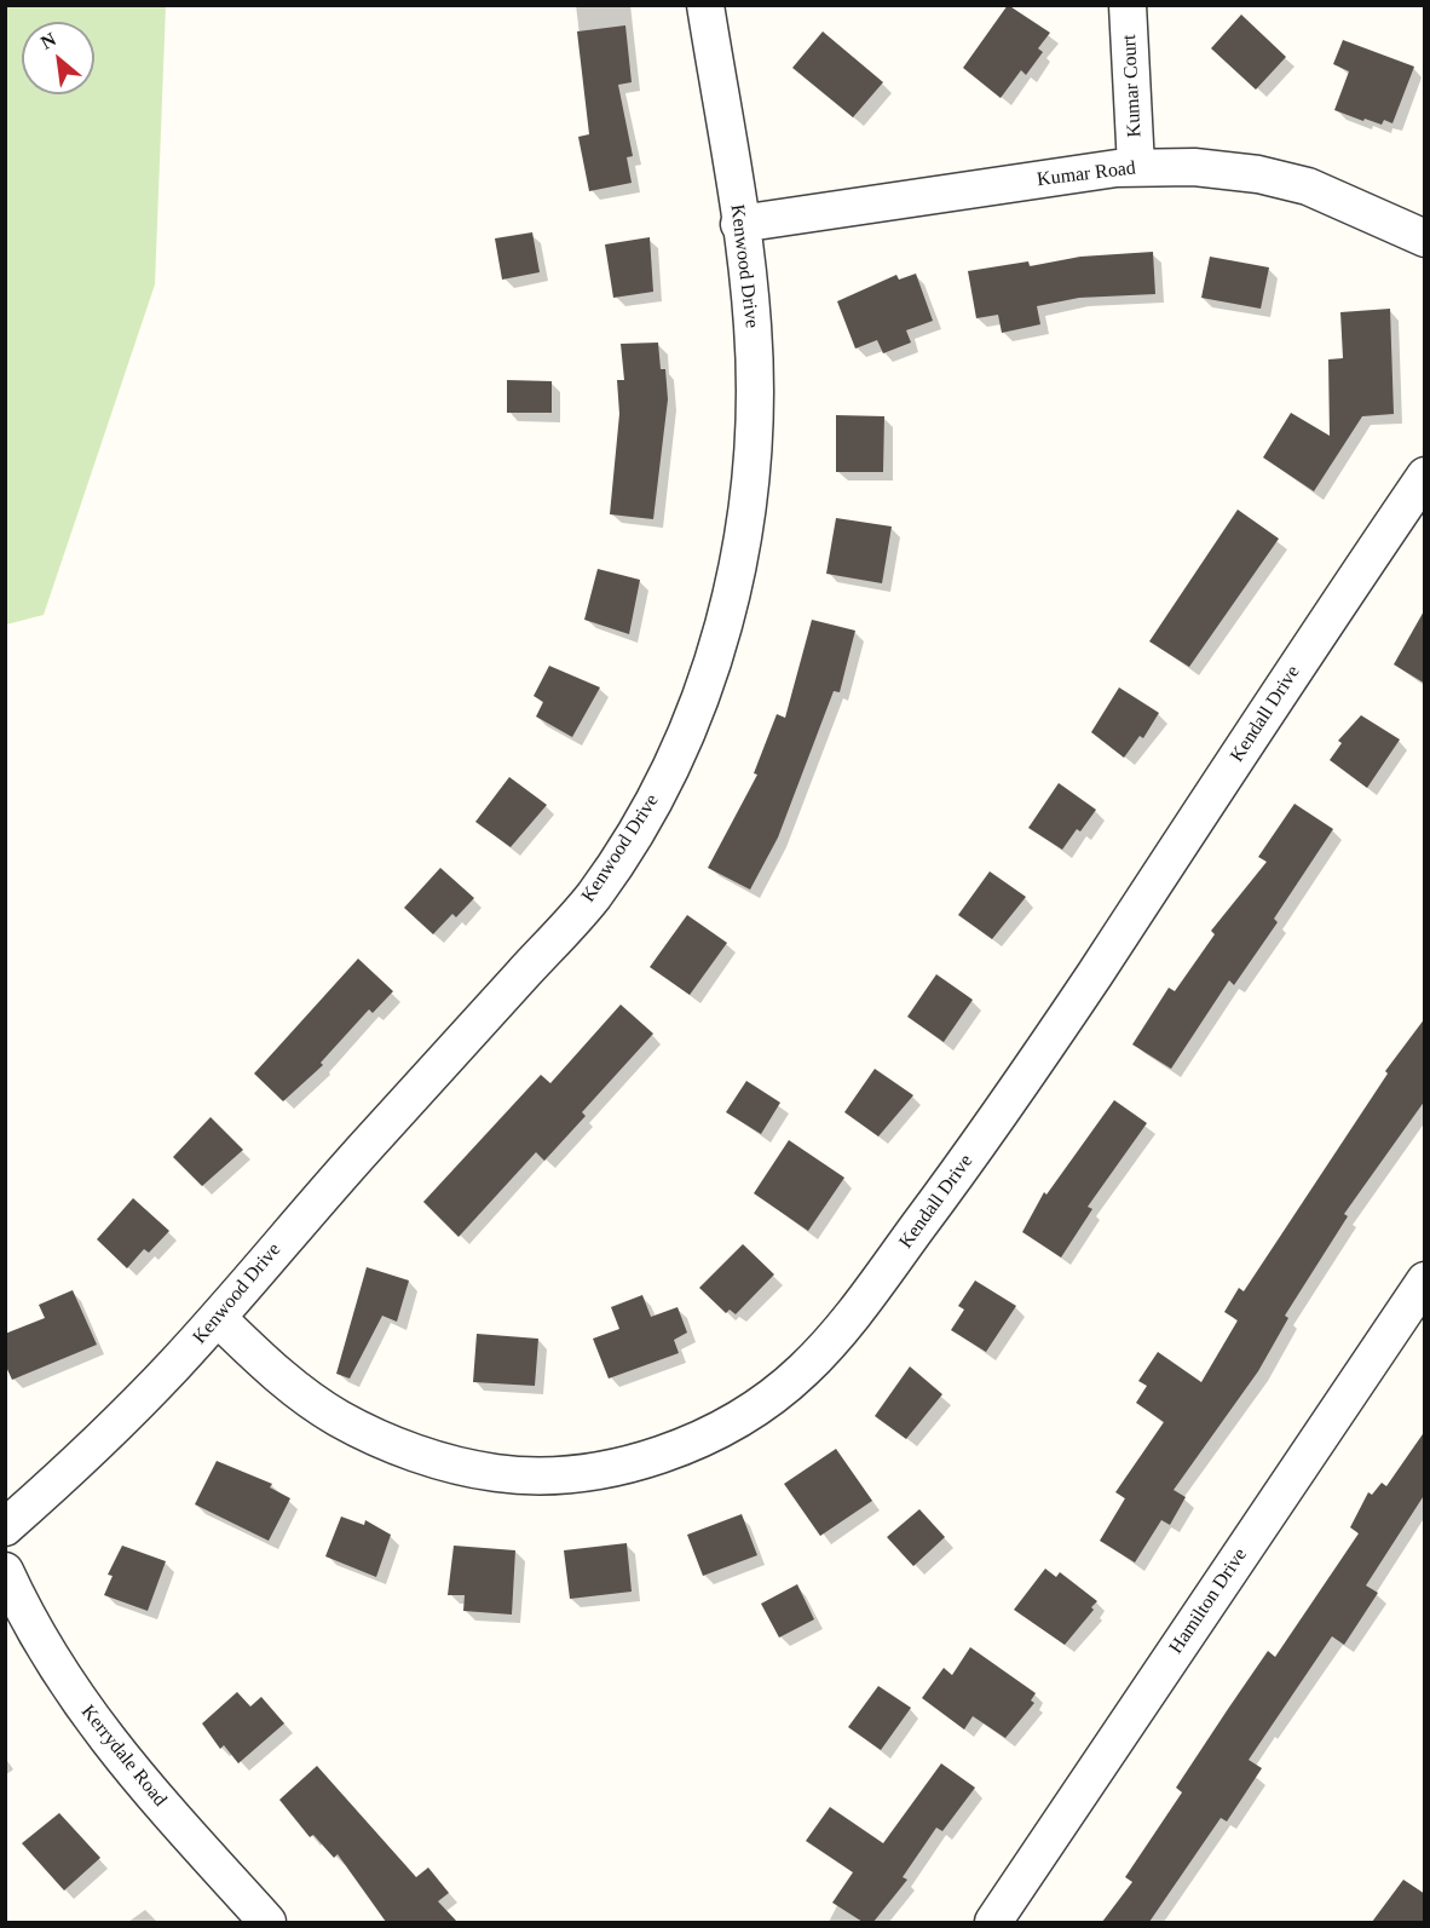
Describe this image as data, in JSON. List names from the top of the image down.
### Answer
{
  "streets": {
    "street": [
      "Kumar Court",
      "Kumar Road",
      "Kenwood Drive",
      "Kendall Drive",
      "Hamilton Drive",
      "Kerrydale Road"
    ]
  },
  "crossings": [
    ["Kumar Court", "Kumar Road"],
    ["Kumar Road", "Kenwood Drive"],
    ["Kenwood Drive", "Kendall Drive"]
  ],
  "north": "top left"
}
